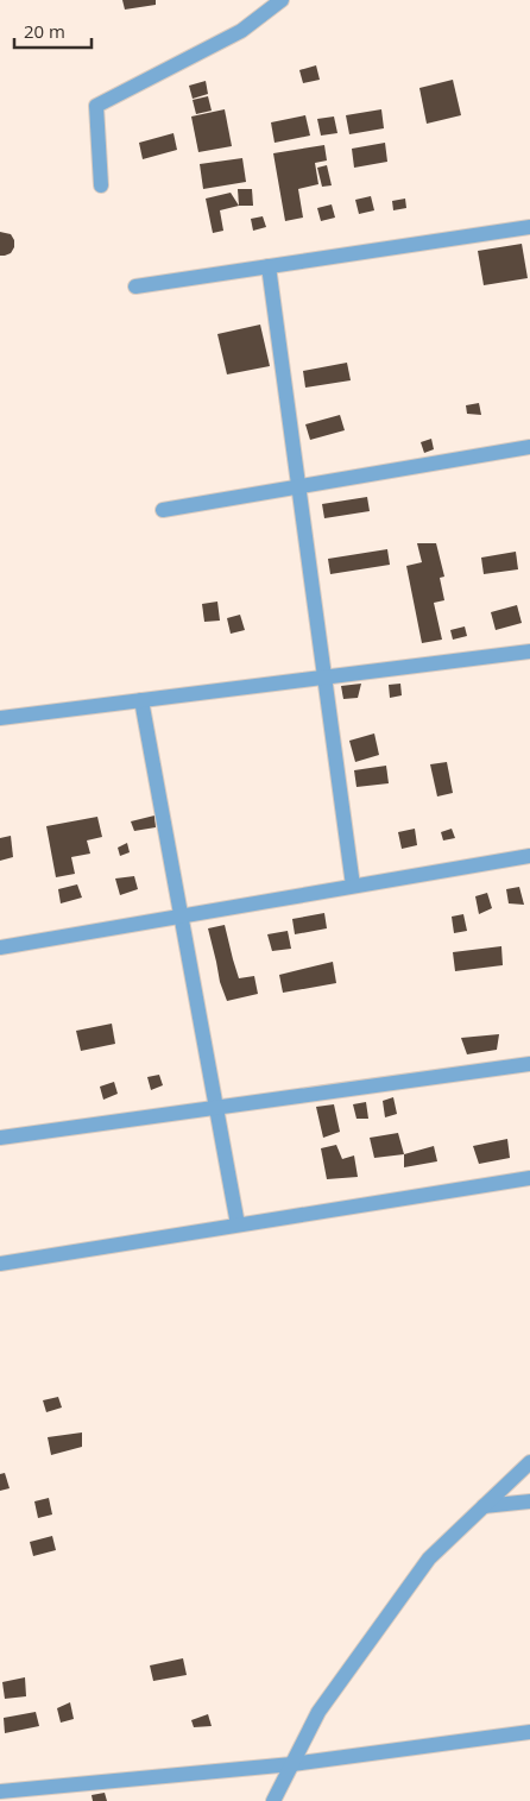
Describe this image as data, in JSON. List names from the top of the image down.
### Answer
{
  "scale_bar": "20 m"
}
